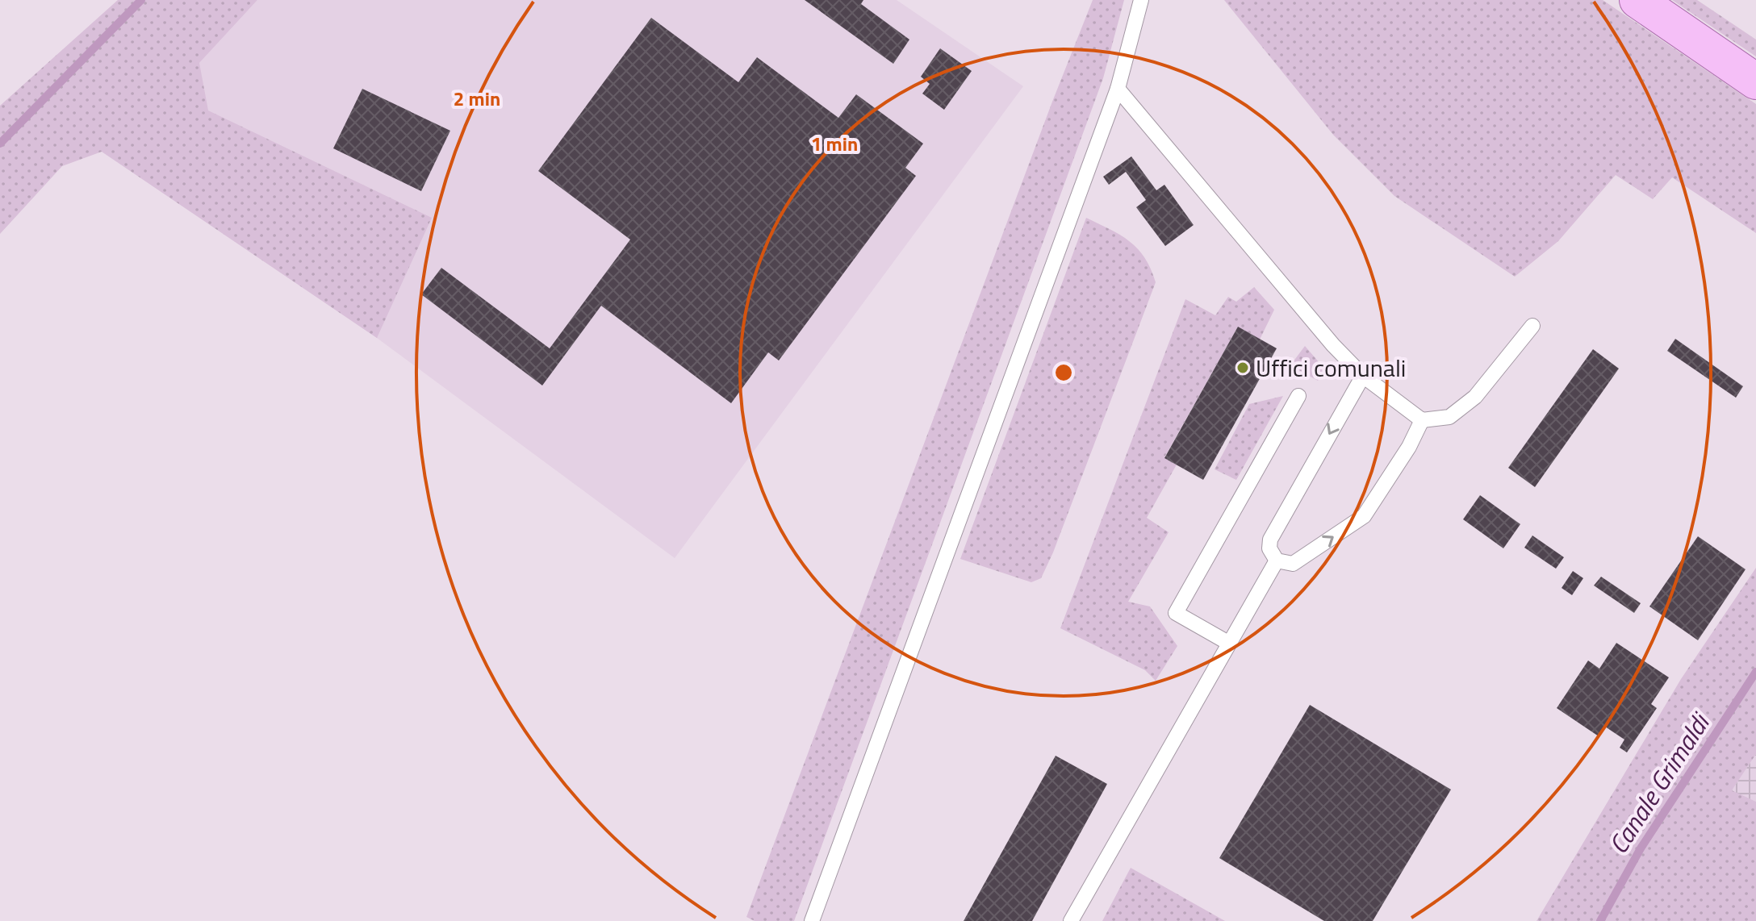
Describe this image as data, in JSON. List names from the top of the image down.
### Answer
{
  "water": ["Canale Grimaldi"],
  "places": ["Uffici comunali"],
  "rings": ["2 min", "1 min"]
}
